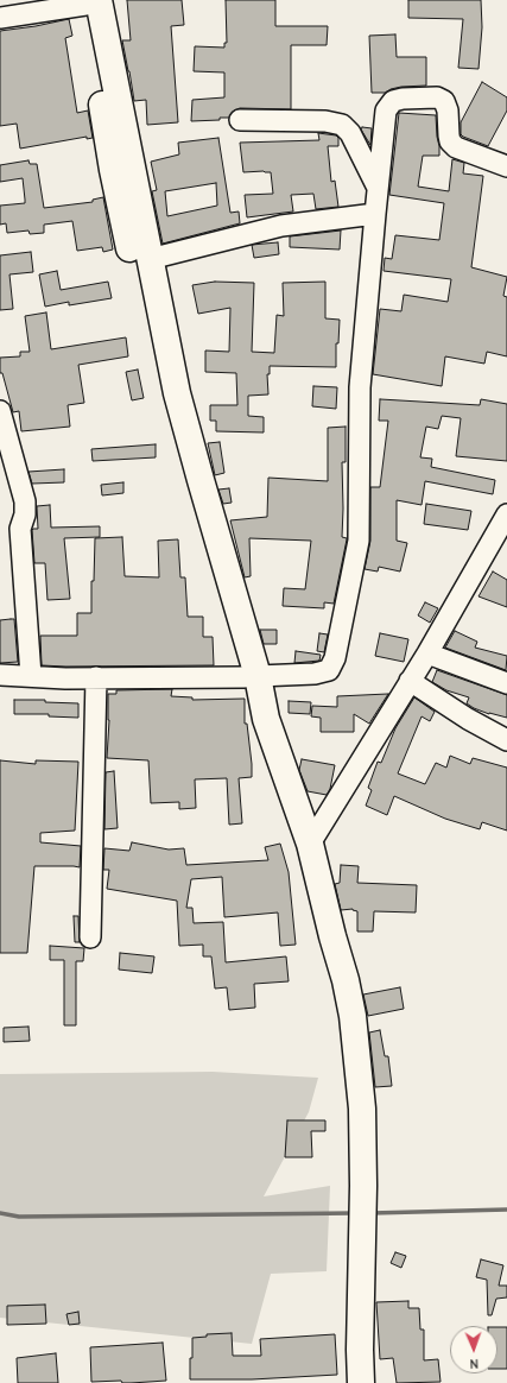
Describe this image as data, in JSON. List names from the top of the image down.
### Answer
{
  "north": "bottom"
}
